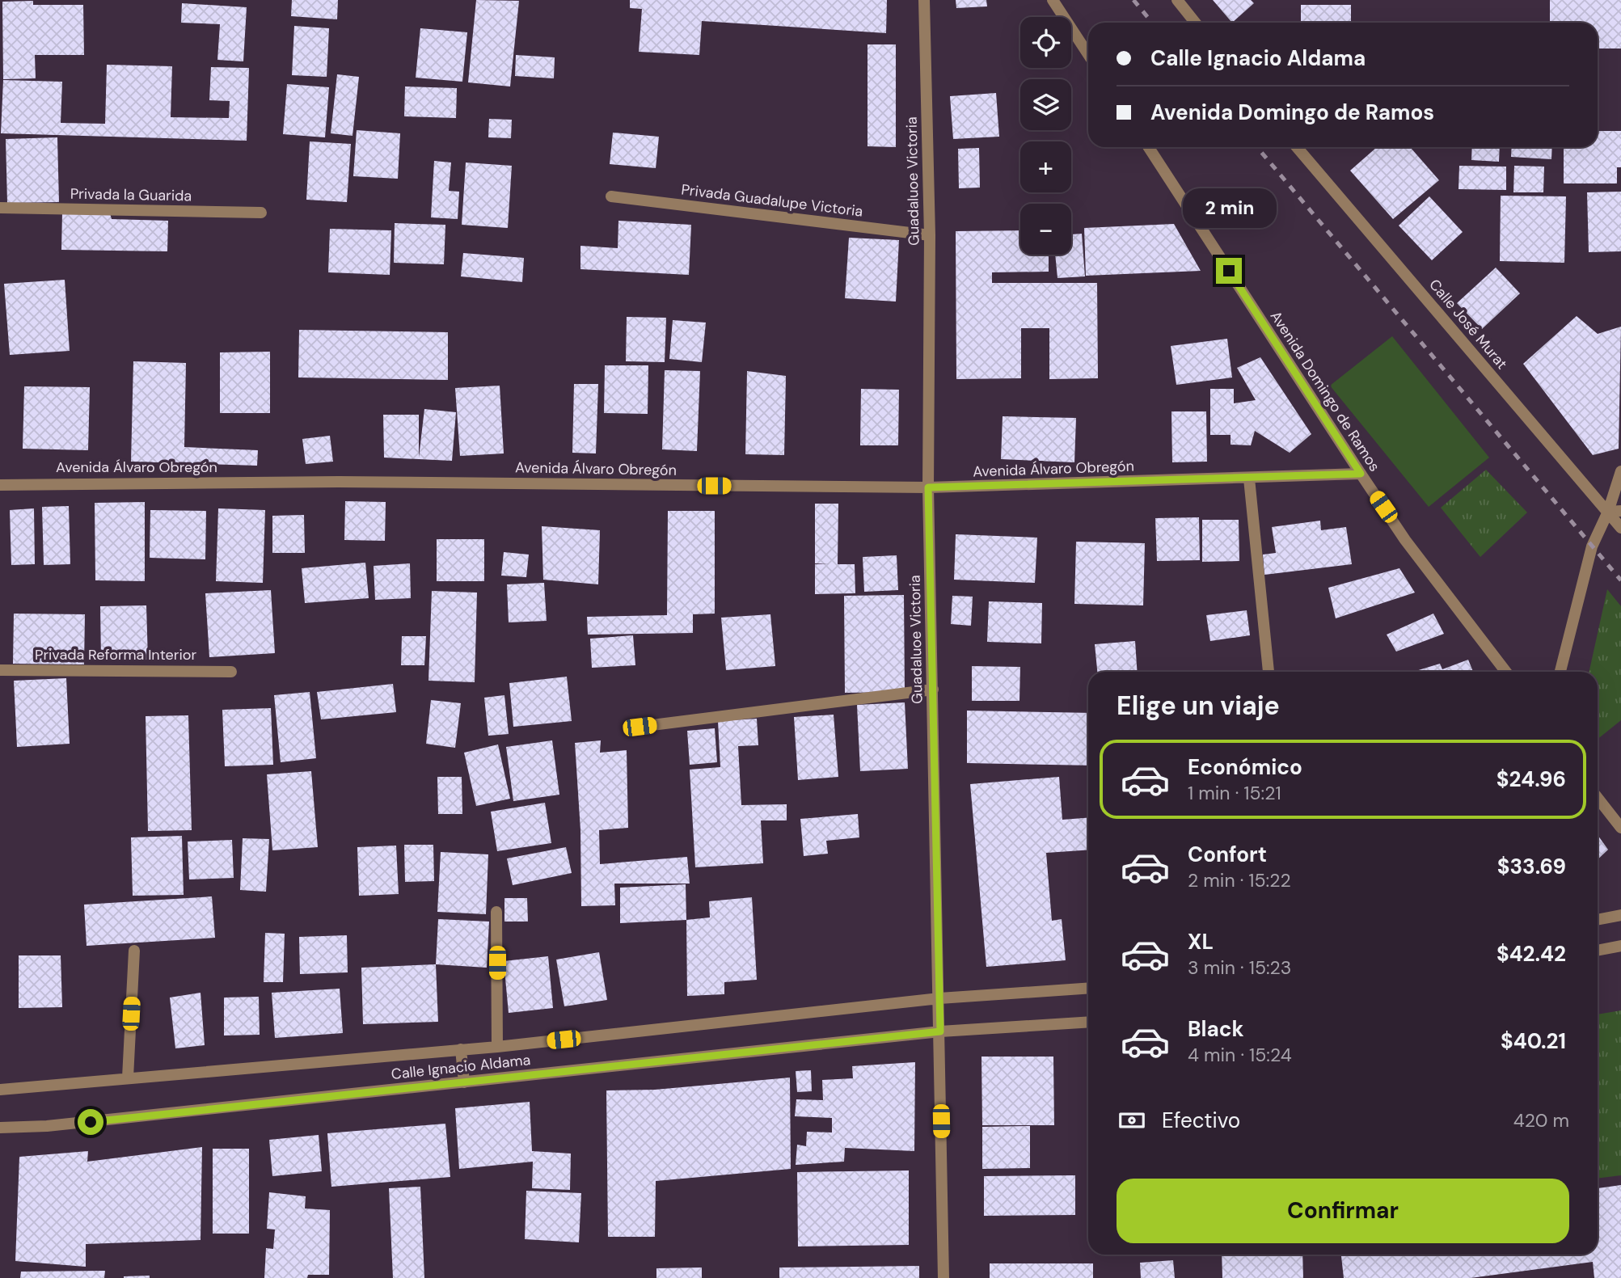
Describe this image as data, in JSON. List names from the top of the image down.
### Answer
{
  "streets": {
    "street": [
      "Guadaluoe Victoria",
      "Privada la Guarida",
      "Privada Guadalupe Victoria",
      "Calle José Murat",
      "Avenida Domingo de Ramos",
      "Avenida Álvaro Obregón",
      "Privada Reforma Interior",
      "Calle Ignacio Aldama"
    ]
  },
  "crossings": [
    ["Guadaluoe Victoria", "Privada Guadalupe Victoria"],
    ["Guadaluoe Victoria", "Avenida Álvaro Obregón"],
    ["Guadaluoe Victoria", "Calle Ignacio Aldama"],
    ["Avenida Domingo de Ramos", "Avenida Álvaro Obregón"]
  ],
  "page": {
    "map_buttons": ["+", "−"],
    "banner": ["Calle Ignacio Aldama", "Avenida Domingo de Ramos"],
    "bubble": "2 min",
    "heading": "Elige un viaje",
    "list": [
      {
        "name": "Económico",
        "note": "1 min · 15:21",
        "value": "$24.96"
      },
      {
        "name": "Confort",
        "note": "2 min · 15:22",
        "value": "$33.69"
      },
      {
        "name": "XL",
        "note": "3 min · 15:23",
        "value": "$42.42"
      },
      {
        "name": "Black",
        "note": "4 min · 15:24",
        "value": "$40.21"
      }
    ],
    "pay": ["Efectivo", "420 m"],
    "buttons": "Confirmar"
  }
}
